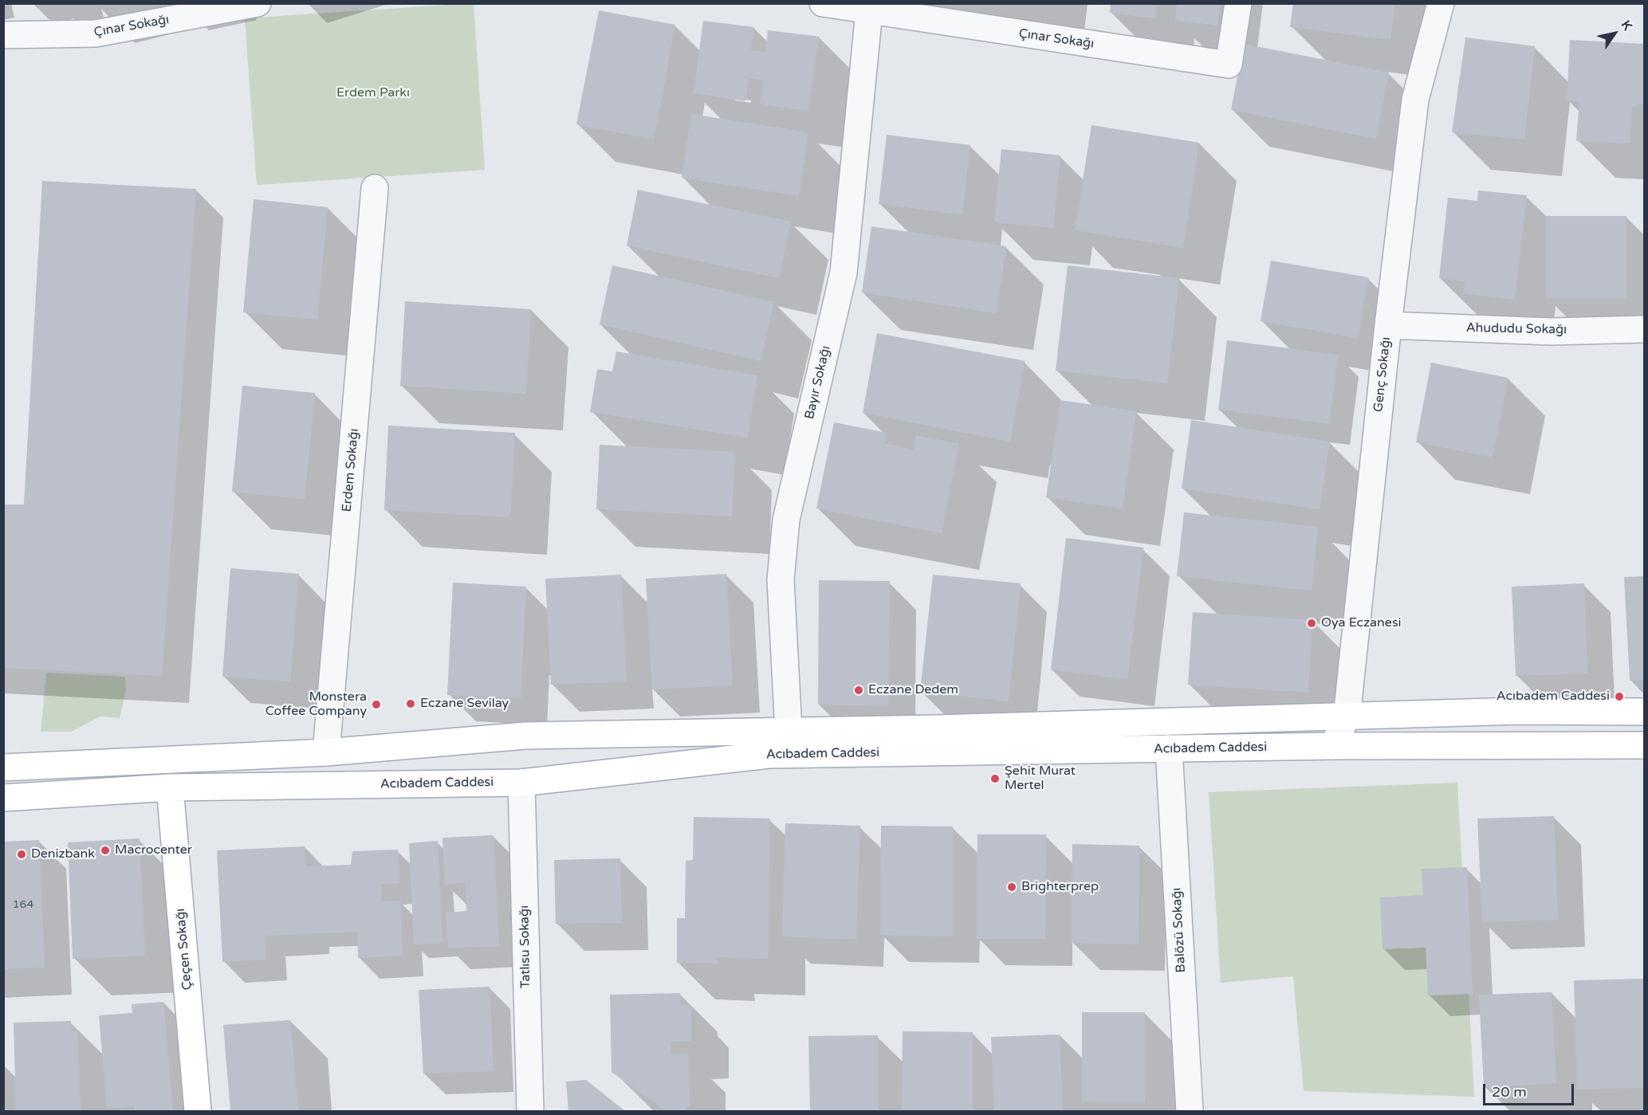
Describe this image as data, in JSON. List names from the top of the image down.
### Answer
{
  "streets": {
    "main road": ["Acıbadem Caddesi", "Çeçen Sokağı"],
    "street": [
      "Çınar Sokağı",
      "Ahududu Sokağı",
      "Genç Sokağı",
      "Bayır Sokağı",
      "Erdem Sokağı",
      "Balözü Sokağı",
      "Tatlısu Sokağı"
    ]
  },
  "crossings": [
    ["Çınar Sokağı", "Bayır Sokağı"],
    ["Ahududu Sokağı", "Genç Sokağı"],
    ["Genç Sokağı", "Acıbadem Caddesi"],
    ["Bayır Sokağı", "Acıbadem Caddesi"],
    ["Erdem Sokağı", "Acıbadem Caddesi"],
    ["Acıbadem Caddesi", "Balözü Sokağı"],
    ["Acıbadem Caddesi", "Tatlısu Sokağı"],
    ["Acıbadem Caddesi", "Çeçen Sokağı"]
  ],
  "parks": ["Erdem Parkı"],
  "places": [
    "Oya Eczanesi",
    "Eczane Dedem",
    "Acıbadem Caddesi",
    "Eczane Sevilay",
    "Monstera Coffee Company",
    "Şehit Murat Mertel",
    "Macrocenter",
    "Denizbank",
    "Brighterprep"
  ],
  "house_numbers": ["164"],
  "scale_bar": "20 m",
  "north": "top right"
}
